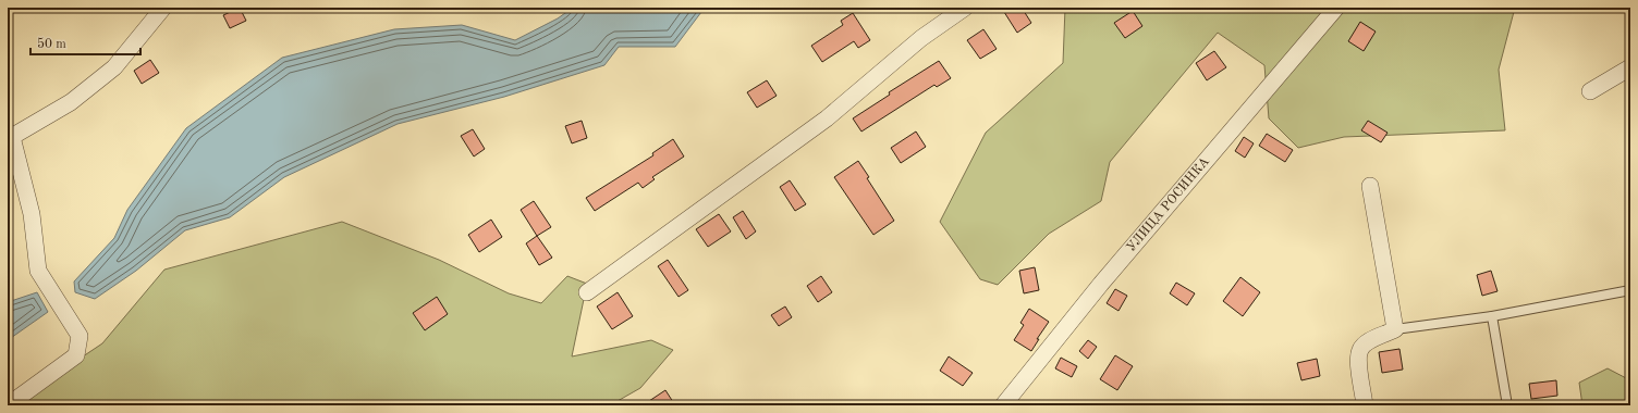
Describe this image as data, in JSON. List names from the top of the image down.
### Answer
{
  "streets": {
    "street": ["УЛИЦА РОСИНКА"]
  },
  "scale_bar": "50 m"
}
